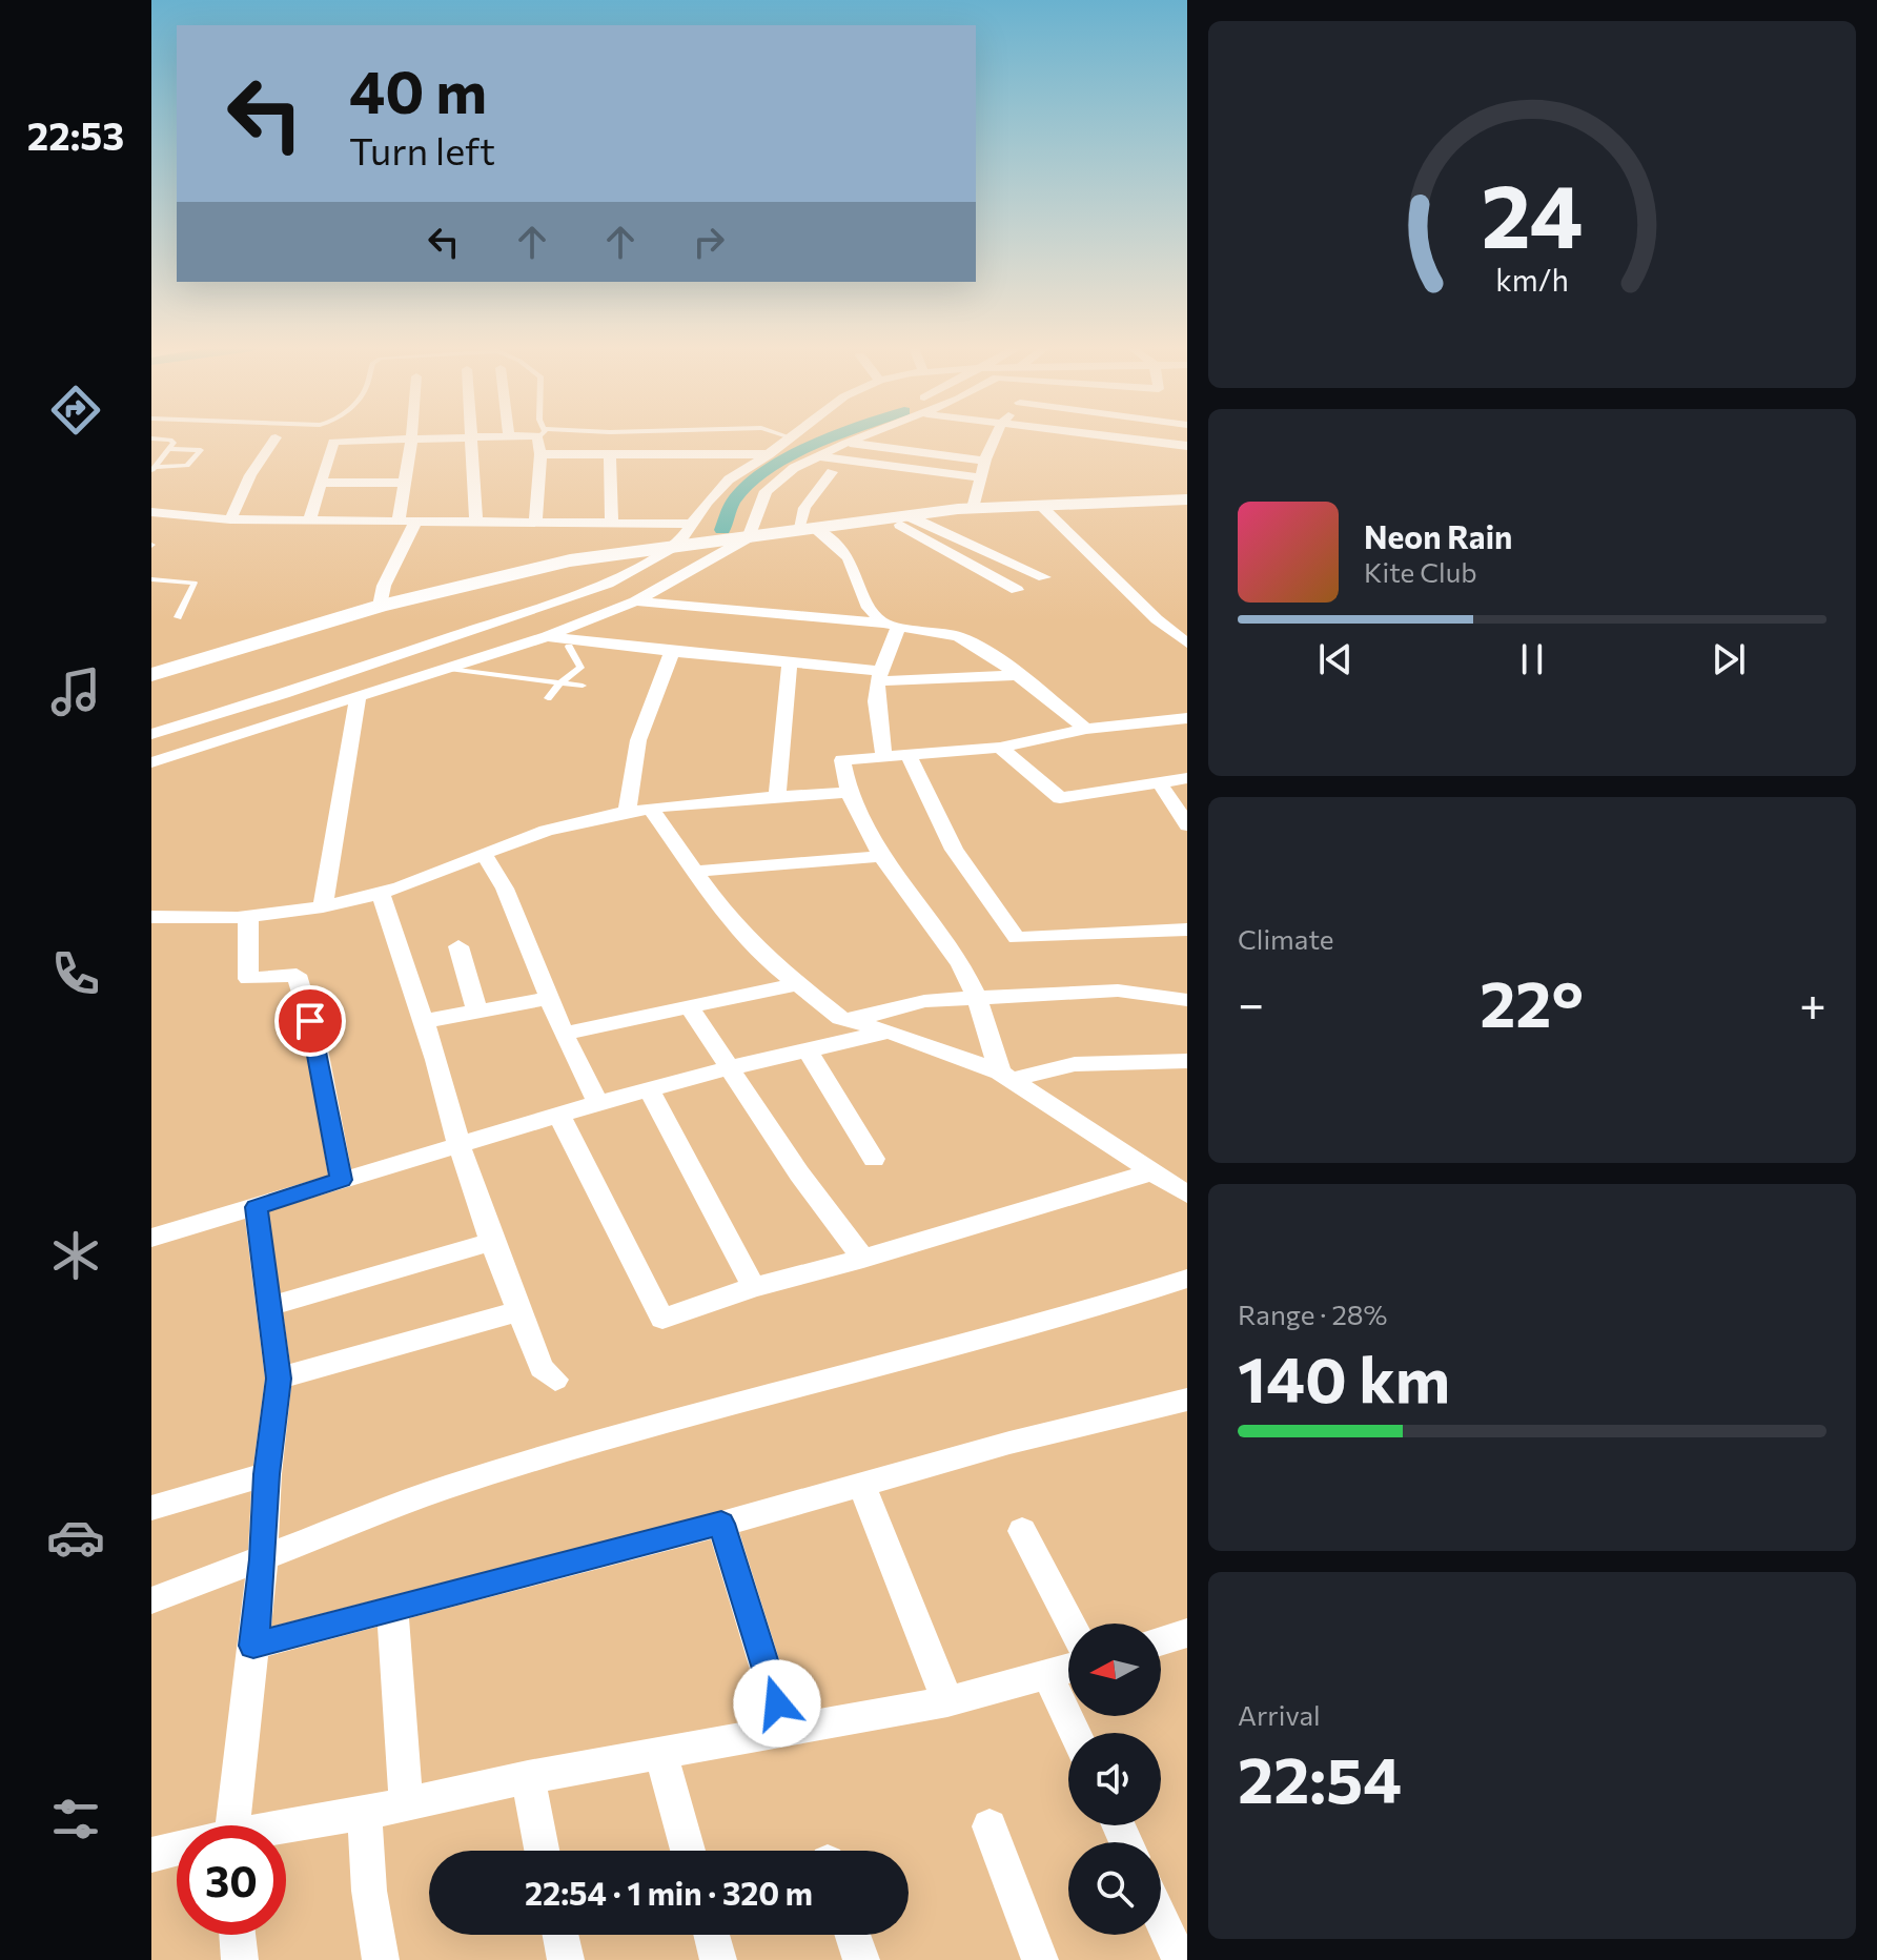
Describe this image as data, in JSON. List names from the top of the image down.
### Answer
{
  "north": "left",
  "page": {
    "tabs": "22:53",
    "turn": ["40 m", "Turn left"],
    "song": ["Neon Rain", "Kite Club"],
    "tile": [
      "Climate",
      ["Range · 28%", "140 km"],
      ["Arrival", "22:54"]
    ],
    "heat": ["−", "22°", "+"],
    "limit": "30",
    "trip": "22:54 · 1 min · 320 m",
    "gauge": ["24", "km/h"]
  }
}
